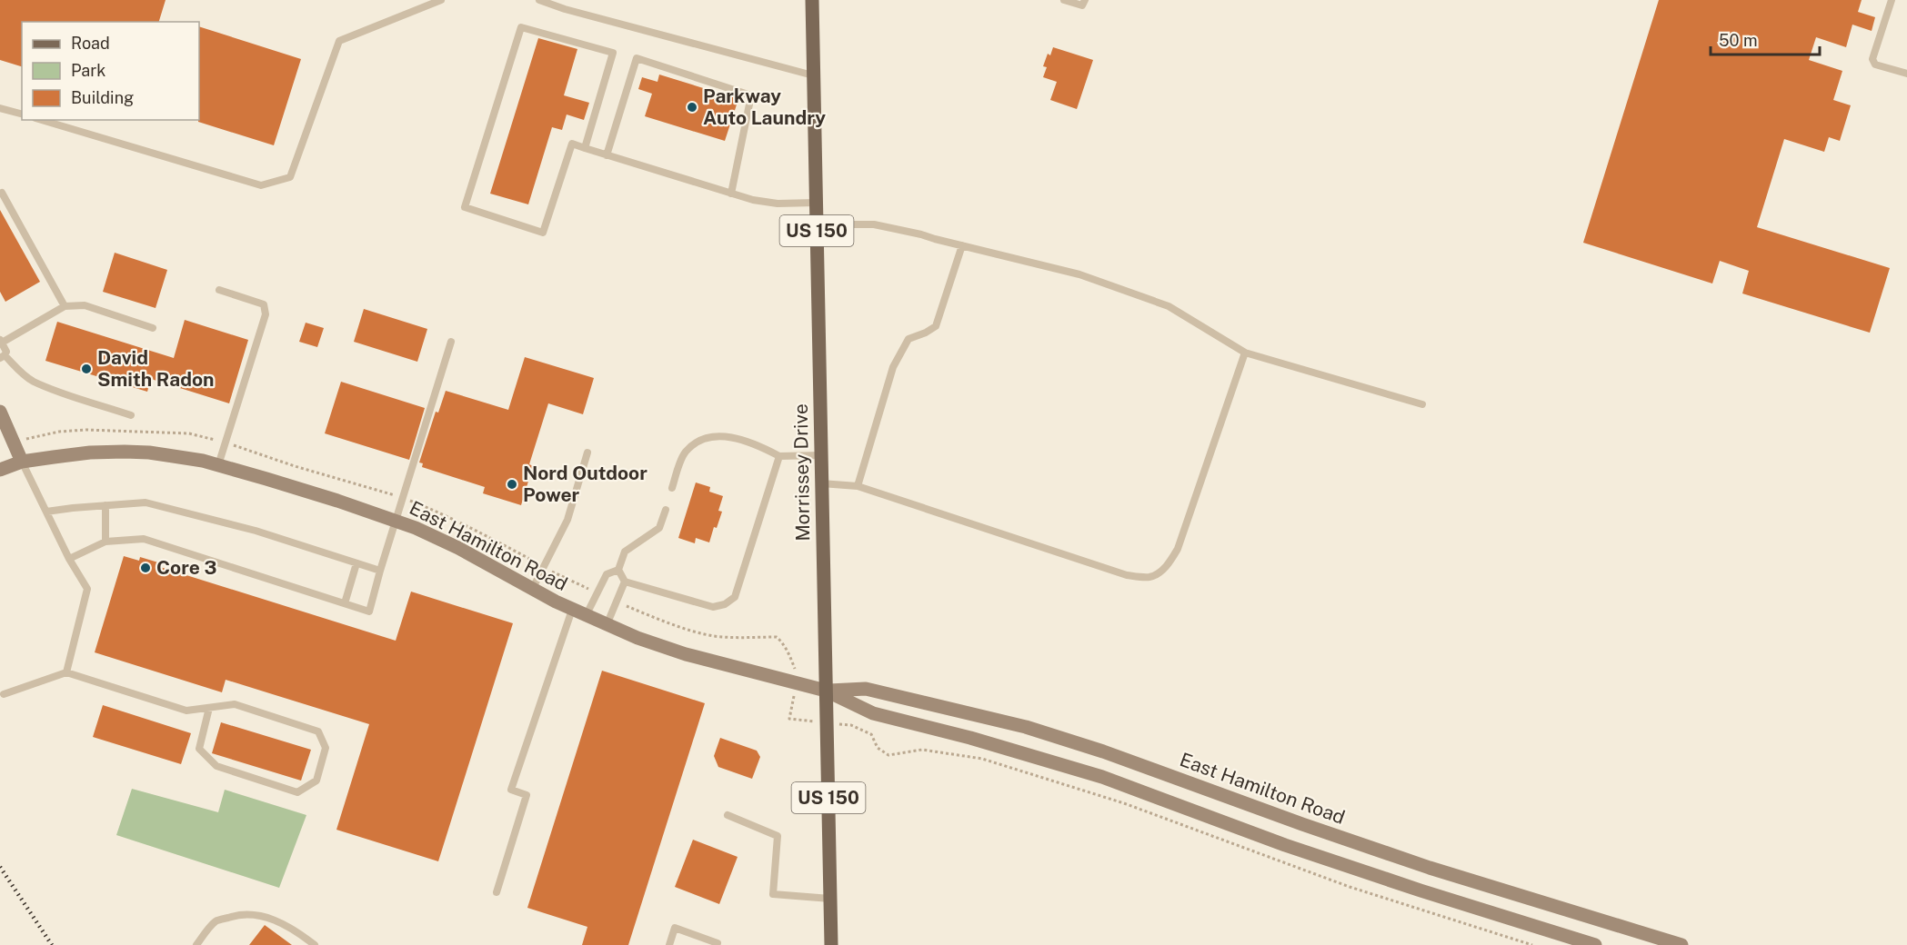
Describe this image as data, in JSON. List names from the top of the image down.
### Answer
{
  "streets": {
    "main road": ["US 150", "Morrissey Drive", "East Hamilton Road"]
  },
  "crossings": [
    ["Morrissey Drive", "East Hamilton Road"]
  ],
  "places": [
    "Parkway Auto Laundry",
    "David Smith Radon",
    "Nord Outdoor Power",
    "Core 3"
  ],
  "legend": ["Road", "Park", "Building"],
  "scale_bar": "50 m"
}
